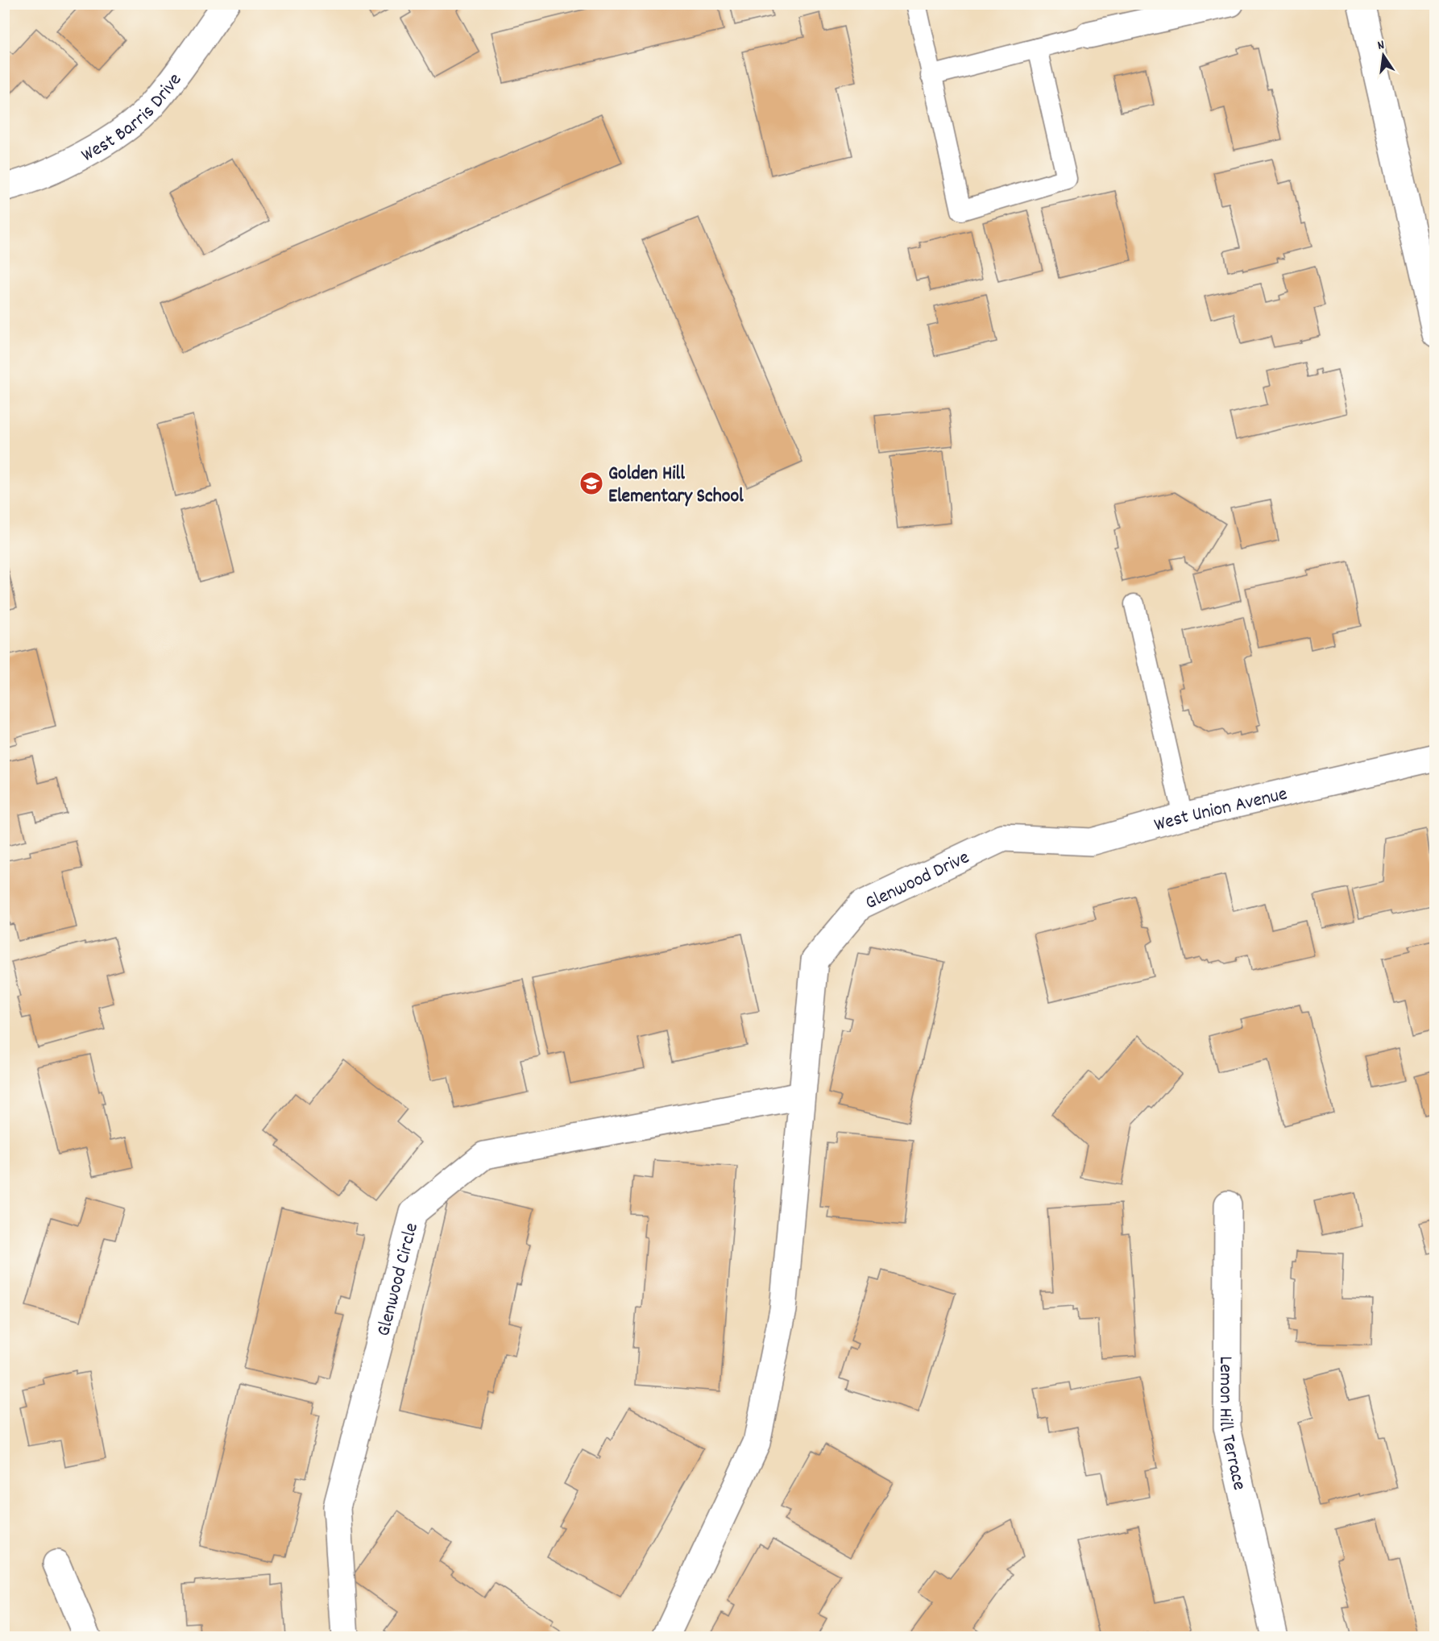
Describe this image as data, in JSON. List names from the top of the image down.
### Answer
{
  "streets": {
    "street": [
      "West Barris Drive",
      "West Union Avenue",
      "Glenwood Drive",
      "Glenwood Circle",
      "Lemon Hill Terrace"
    ]
  },
  "crossings": [
    ["West Union Avenue", "Glenwood Drive"],
    ["Glenwood Drive", "Glenwood Circle"]
  ],
  "places": {
    "school or university": ["Golden Hill Elementary School"]
  },
  "north": "top"
}
